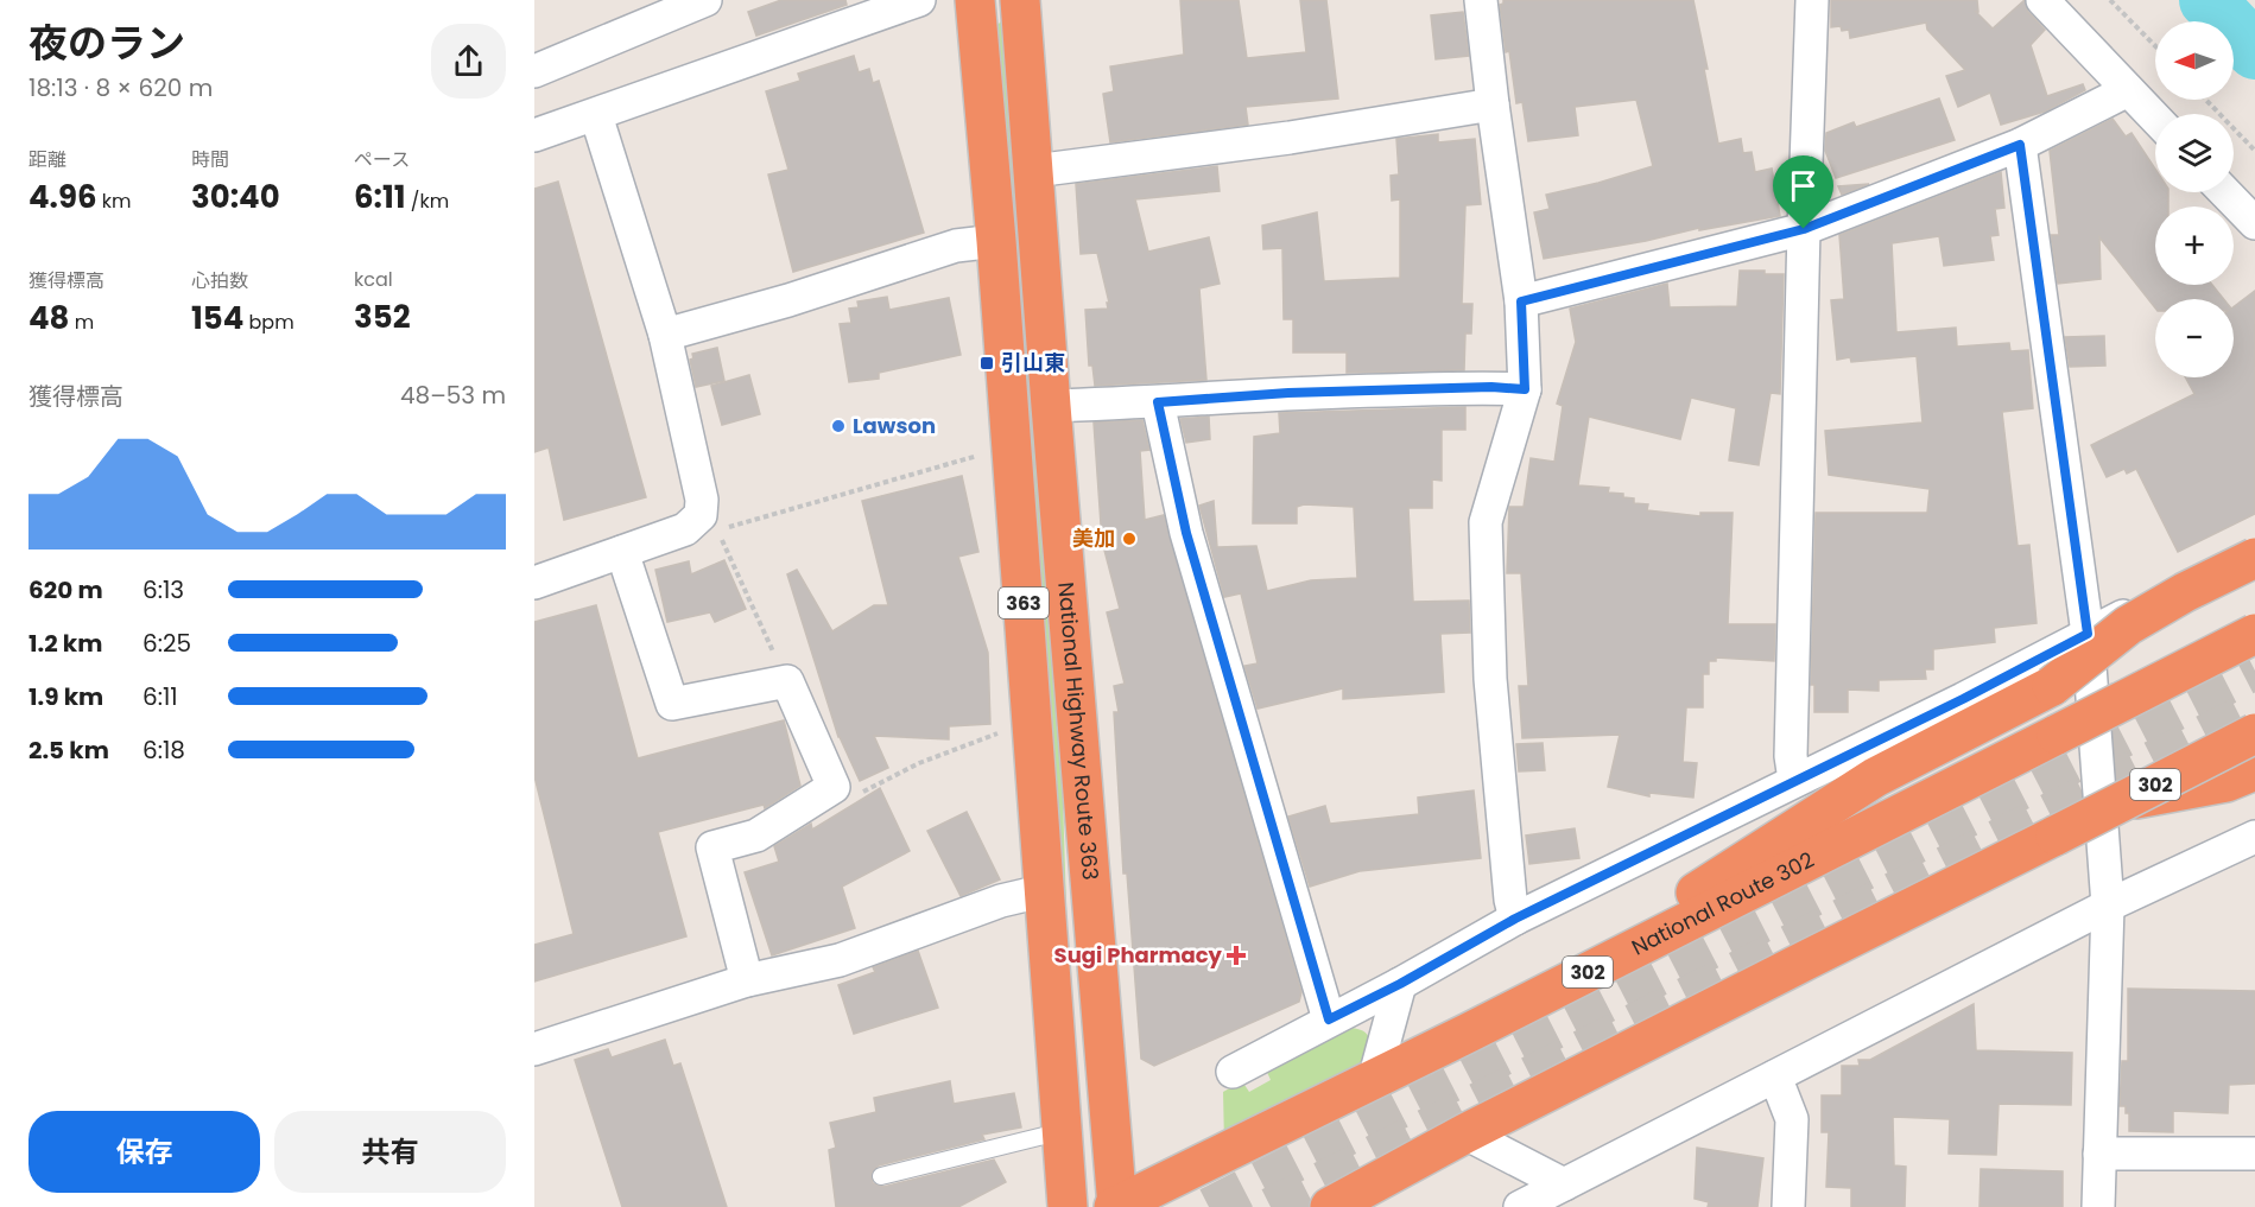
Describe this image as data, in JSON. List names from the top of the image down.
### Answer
{
  "streets": {
    "highway": [
      "363",
      "National Highway Route 363",
      "302",
      "National Route 302"
    ]
  },
  "crossings": [
    ["National Highway Route 363", "National Route 302"]
  ],
  "places": {
    "transit": ["引山東"],
    "other": ["Lawson", "美加"],
    "health": ["Sugi Pharmacy"]
  },
  "north": "left",
  "page": {
    "heading": ["夜のラン", "18:13 · 8 × 620 m"],
    "map_buttons": ["+", "−"],
    "stats": [
      ["距離", "4.96 km"],
      ["時間", "30:40"],
      ["ペース", "6:11 /km"],
      ["獲得標高", "48 m"],
      ["心拍数", "154 bpm"],
      ["kcal", "352"]
    ],
    "chart": ["獲得標高", "48–53 m"],
    "list": [
      {
        "name": "620 m",
        "note": "6:13"
      },
      {
        "name": "1.2 km",
        "note": "6:25"
      },
      {
        "name": "1.9 km",
        "note": "6:11"
      },
      {
        "name": "2.5 km",
        "note": "6:18"
      }
    ],
    "buttons": ["保存", "共有"]
  }
}
